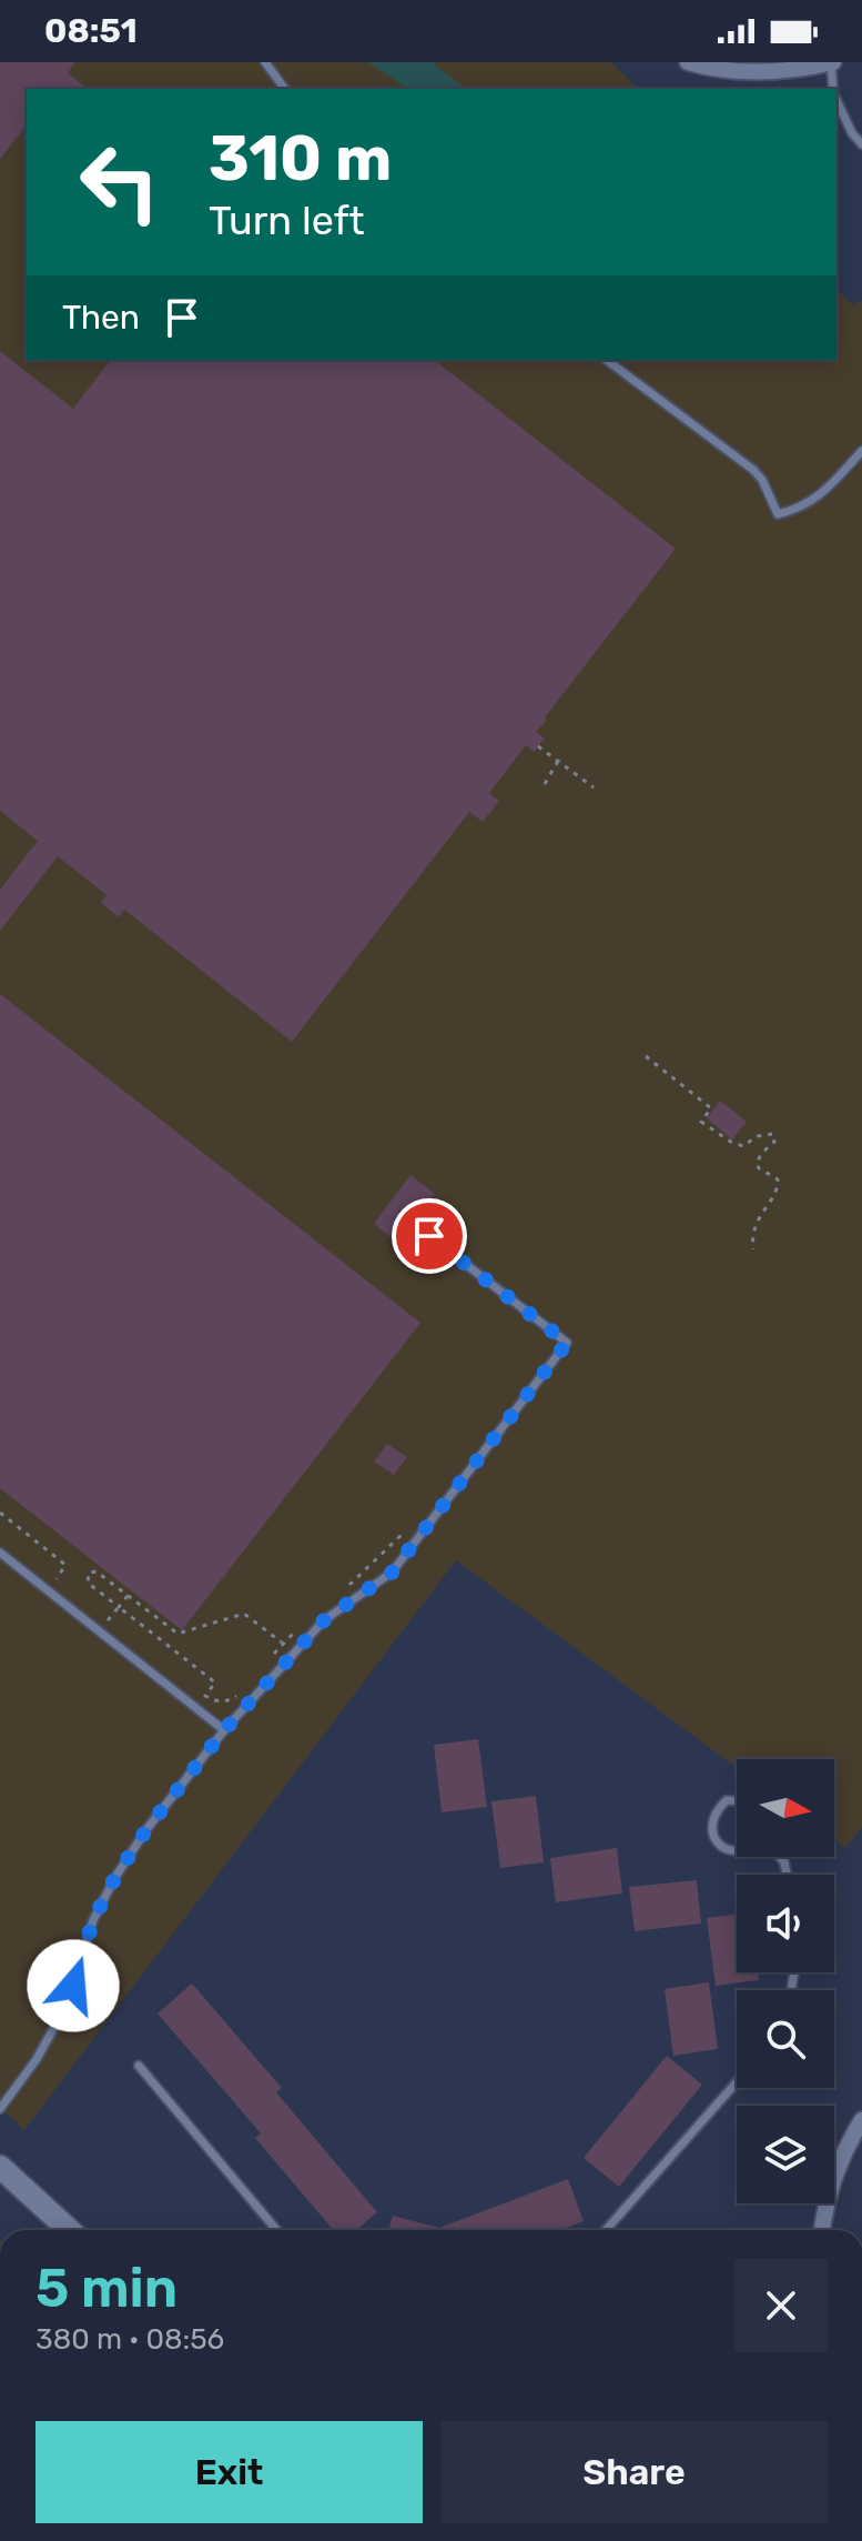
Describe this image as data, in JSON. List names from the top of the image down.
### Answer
{
  "north": "right",
  "page": {
    "status": "08:51",
    "turn": ["310 m", "Turn left"],
    "then": "Then",
    "heading": ["5 min", "380 m · 08:56"],
    "buttons": ["Exit", "Share"]
  }
}
